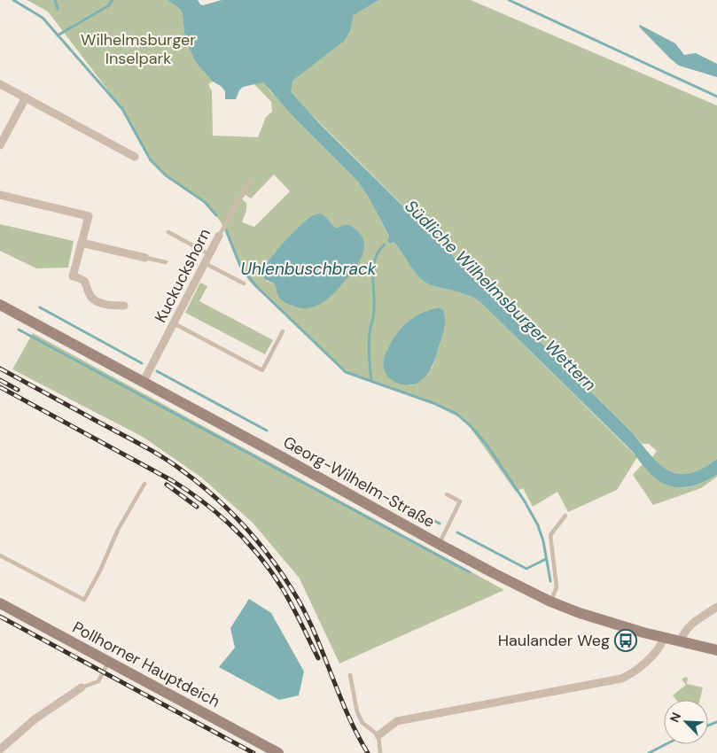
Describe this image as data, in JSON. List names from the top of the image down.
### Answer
{
  "streets": {
    "main road": ["Georg-Wilhelm-Straße", "Pollhorner Hauptdeich"],
    "street": ["Kuckuckshorn"]
  },
  "crossings": [
    ["Kuckuckshorn", "Georg-Wilhelm-Straße"]
  ],
  "water": ["Uhlenbuschbrack", "Südliche Wilhelmsburger Wettern"],
  "parks": ["Wilhelmsburger Inselpark"],
  "places": {
    "bus stop": ["Haulander Weg"]
  },
  "north": "top left"
}
